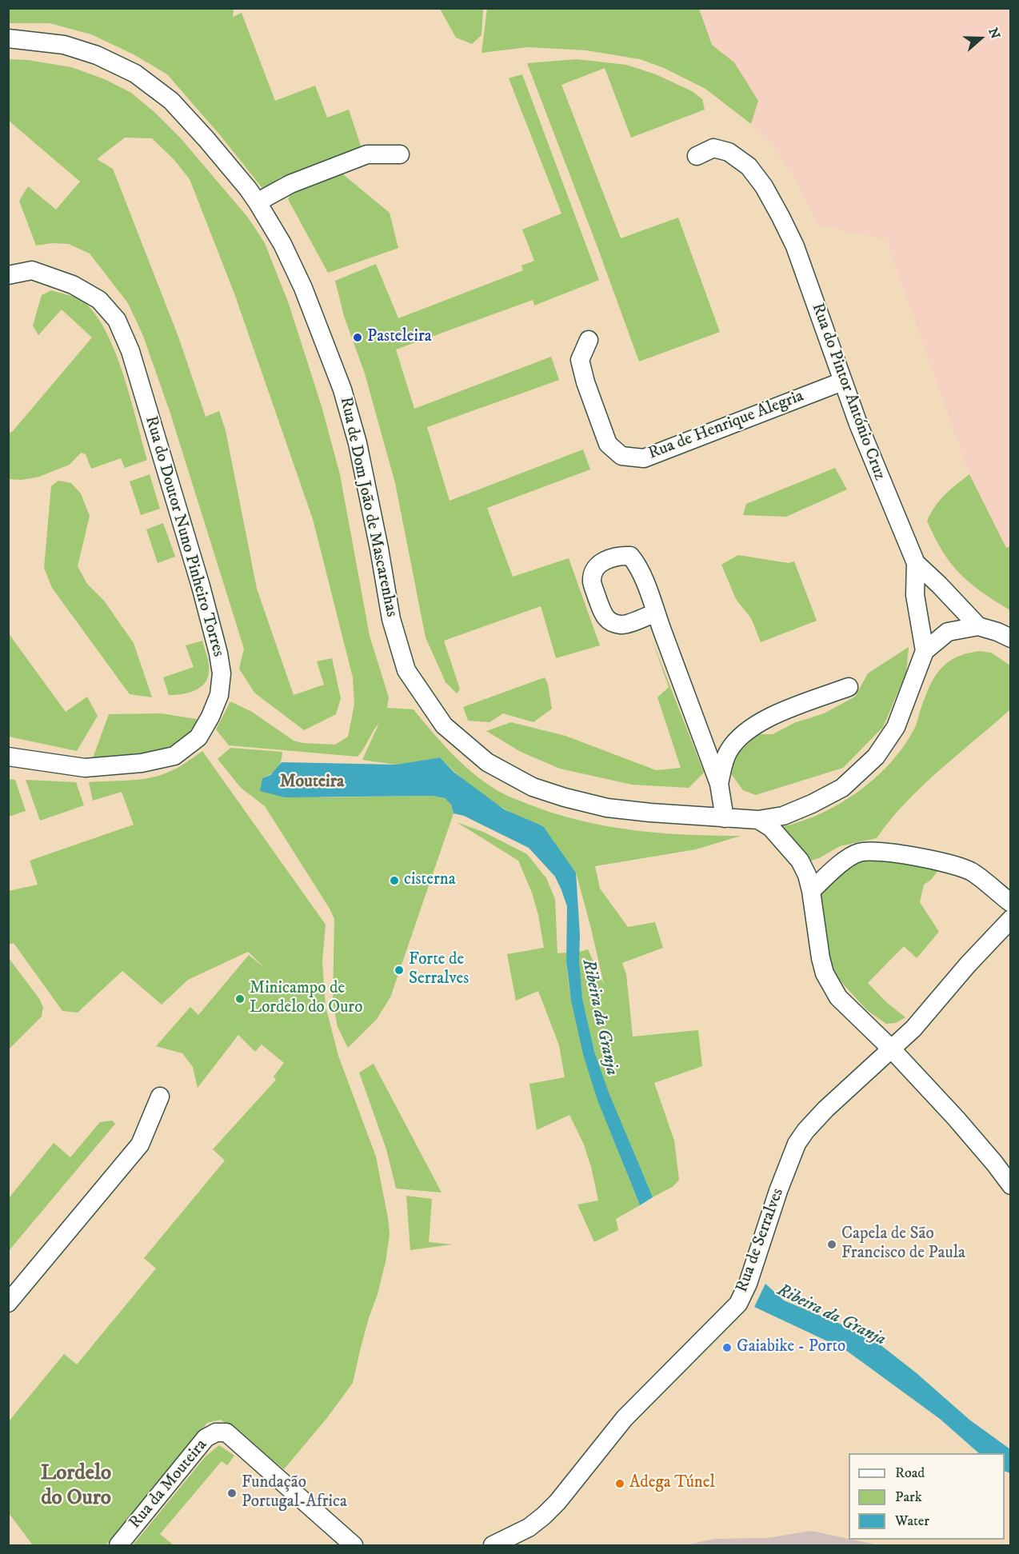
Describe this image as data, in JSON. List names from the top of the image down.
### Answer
{
  "streets": {
    "street": [
      "Rua do Pintor António Cruz",
      "Rua de Henrique Alegria",
      "Rua de Dom João de Mascarenhas",
      "Rua do Doutor Nuno Pinheiro Torres",
      "Rua de Serralves",
      "Rua da Mouteira"
    ]
  },
  "crossings": [
    ["Rua do Pintor António Cruz", "Rua de Henrique Alegria"]
  ],
  "districts": ["Mouteira", "Lordelo do Ouro"],
  "water": ["Ribeira da Granja"],
  "places": [
    "Pasteleira",
    "cisterna",
    "Forte de Serralves",
    "Minicampo de Lordelo do Ouro",
    "Capela de São Francisco de Paula",
    "Gaiabike - Porto",
    "Adega Túnel",
    "Fundação Portugal-Africa"
  ],
  "legend": ["Road", "Park", "Water"],
  "north": "right"
}
